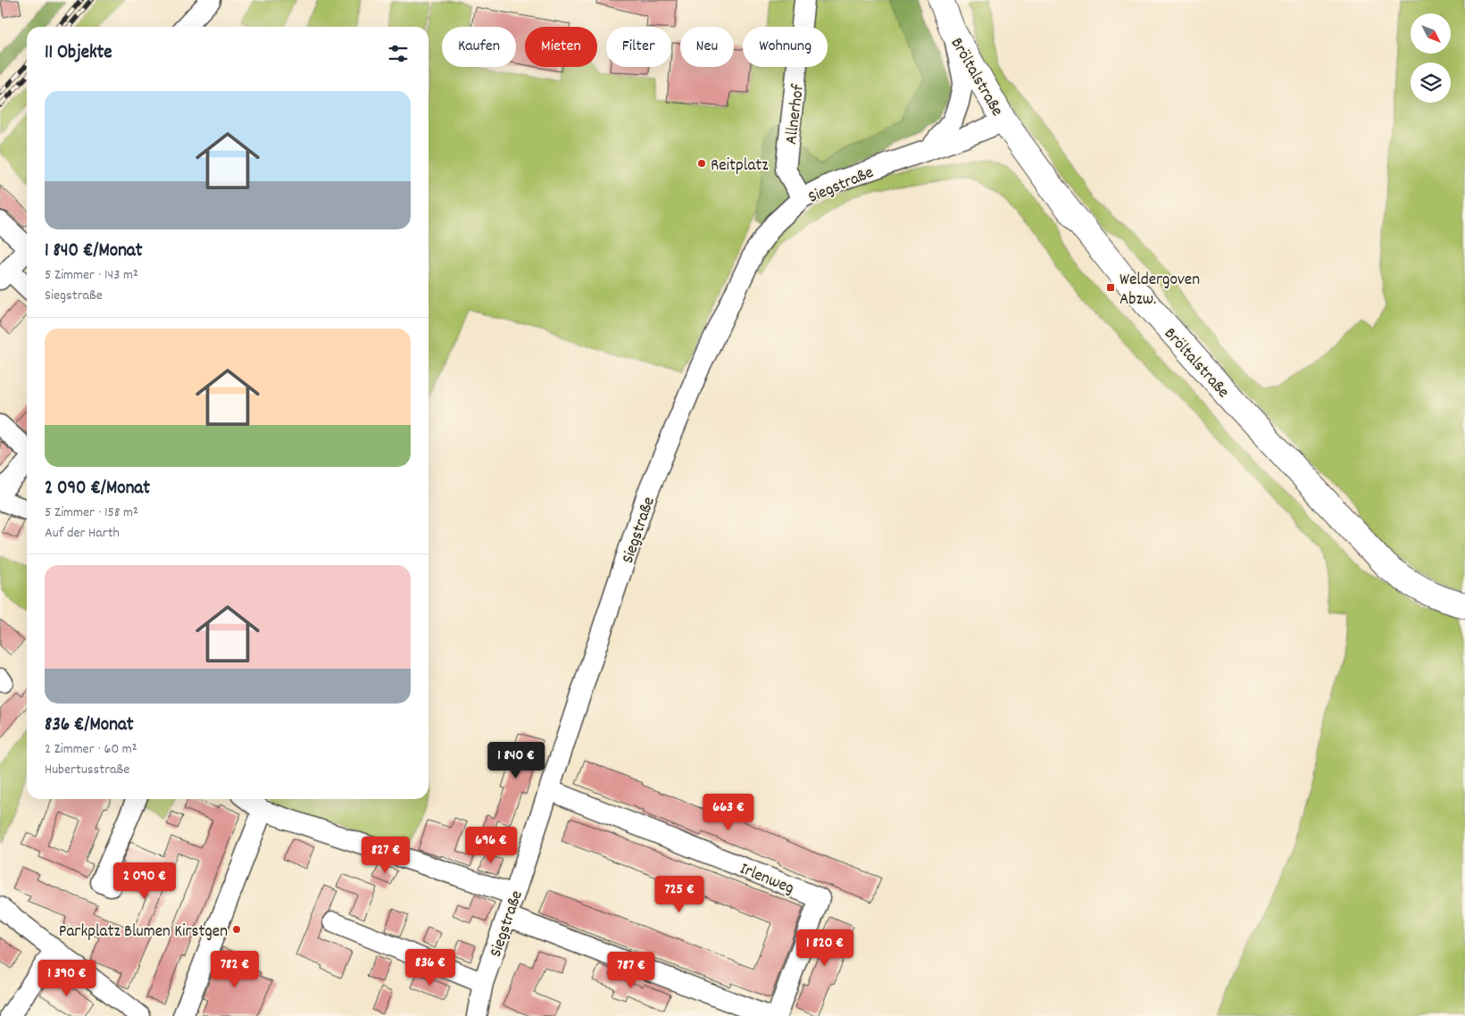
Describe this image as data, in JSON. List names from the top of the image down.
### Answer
{
  "streets": {
    "main road": ["Bröltalstraße"],
    "street": ["Allnerhof", "Siegstraße", "Irlenweg"]
  },
  "crossings": [
    ["Bröltalstraße", "Siegstraße"],
    ["Allnerhof", "Siegstraße"],
    ["Siegstraße", "Irlenweg"]
  ],
  "places": {
    "other": ["Reitplatz", "Parkplatz Blumen Kirstgen"],
    "transit": ["Weldergoven Abzw."]
  },
  "north": "bottom right",
  "page": {
    "chip": [
      "Kaufen",
      "Mieten",
      "Filter",
      "Neu",
      "Wohnung"
    ],
    "heading": "11 Objekte",
    "list": [
      {
        "name": "1 840 €/Monat",
        "note": "5 Zimmer · 143 m² · Siegstraße"
      },
      {
        "name": "2 090 €/Monat",
        "note": "5 Zimmer · 158 m² · Auf der Harth"
      },
      {
        "name": "836 €/Monat",
        "note": "2 Zimmer · 60 m² · Hubertusstraße"
      }
    ],
    "price": [
      "1 840 €",
      "663 €",
      "696 €",
      "827 €",
      "2 090 €",
      "725 €",
      "1 820 €",
      "836 €",
      "782 €",
      "787 €",
      "1 390 €"
    ]
  }
}
